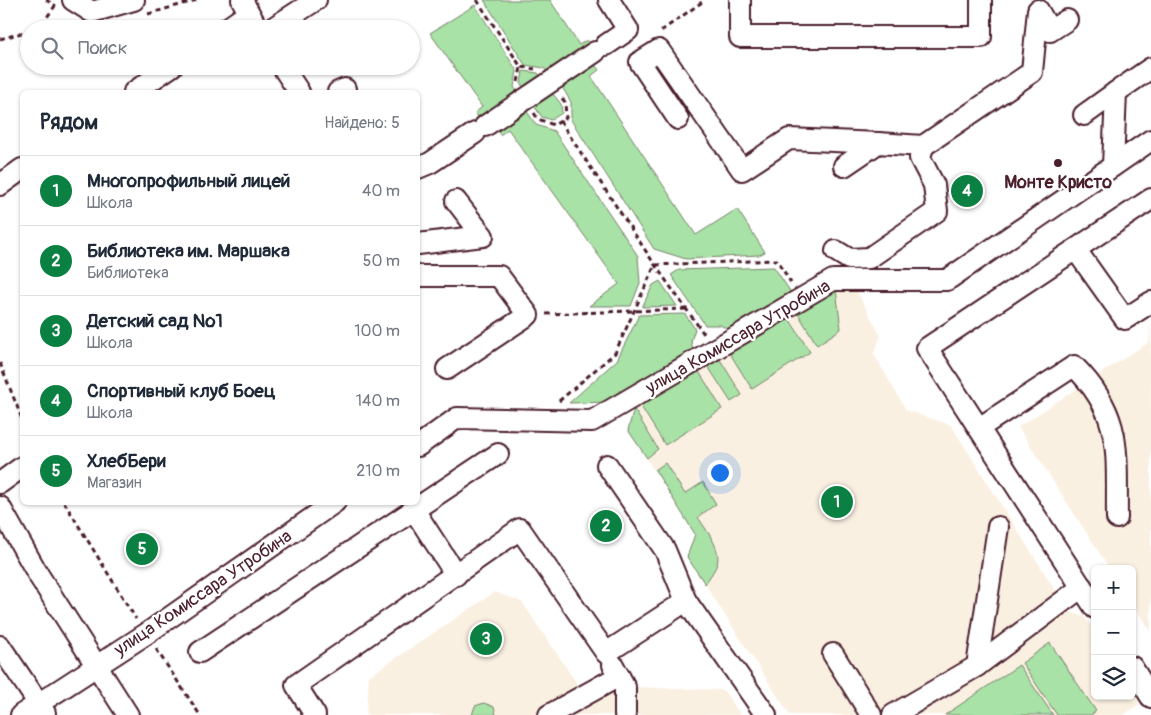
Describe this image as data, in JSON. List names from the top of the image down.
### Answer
{
  "streets": {
    "street": ["улица Комиссара Утробина"]
  },
  "places": ["Монте Кристо"],
  "page": {
    "search": "Поиск",
    "heading": ["Рядом", "Найдено: 5"],
    "list": [
      {
        "mark": "1",
        "name": "Многопрофильный лицей",
        "note": "Школа",
        "value": "40 m"
      },
      {
        "mark": "2",
        "name": "Библиотека им. Маршака",
        "note": "Библиотека",
        "value": "50 m"
      },
      {
        "mark": "3",
        "name": "Детский сад №1",
        "note": "Школа",
        "value": "100 m"
      },
      {
        "mark": "4",
        "name": "Спортивный клуб Боец",
        "note": "Школа",
        "value": "140 m"
      },
      {
        "mark": "5",
        "name": "ХлебБери",
        "note": "Магазин",
        "value": "210 m"
      }
    ],
    "pins": [
      "4",
      "1",
      "2",
      "5",
      "3"
    ],
    "map_buttons": ["+", "−"]
  }
}
